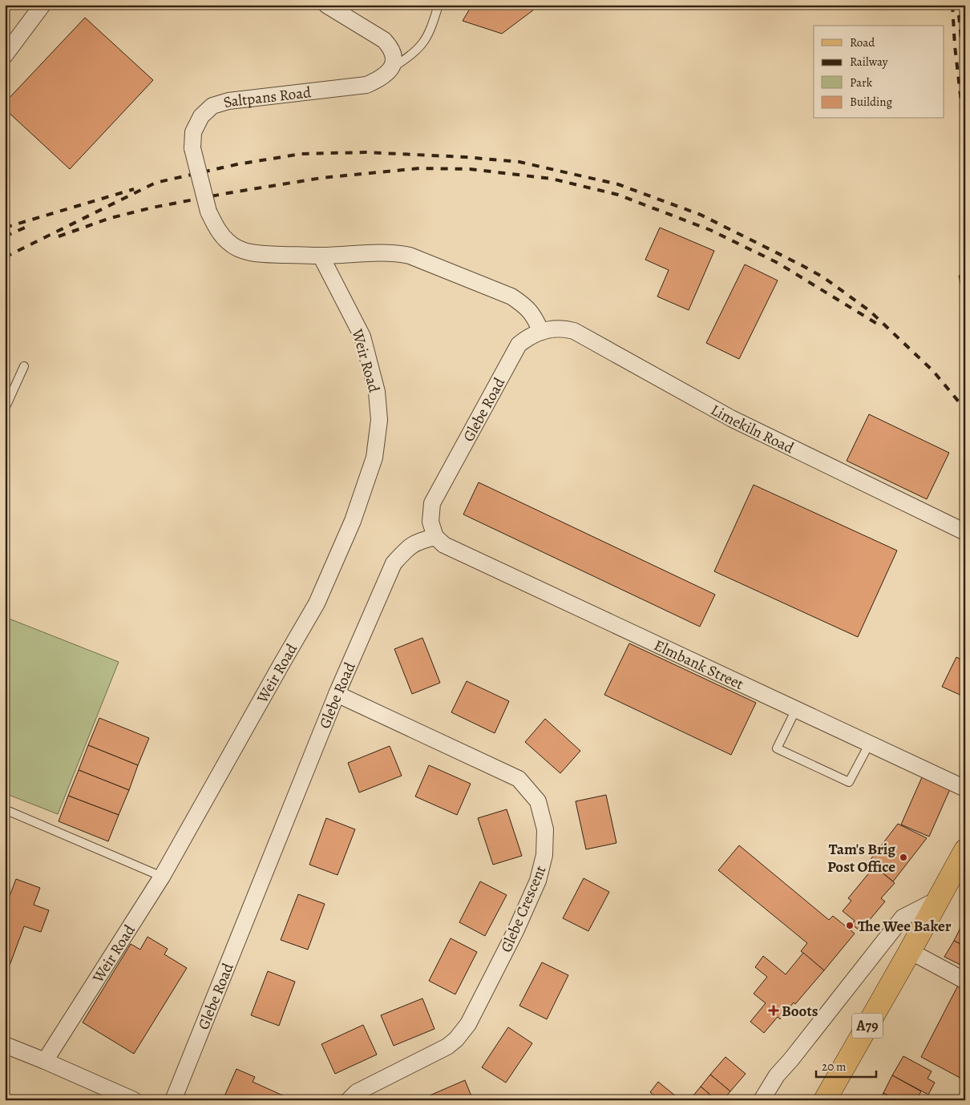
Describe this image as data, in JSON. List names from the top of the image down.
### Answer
{
  "streets": {
    "main road": ["A79"],
    "street": [
      "Saltpans Road",
      "Weir Road",
      "Glebe Road",
      "Limekiln Road",
      "Elmbank Street",
      "Glebe Crescent"
    ]
  },
  "crossings": [
    ["Saltpans Road", "Weir Road"],
    ["Saltpans Road", "Glebe Road"],
    ["Saltpans Road", "Limekiln Road"],
    ["Glebe Road", "Limekiln Road"],
    ["Glebe Road", "Elmbank Street"],
    ["Glebe Road", "Glebe Crescent"]
  ],
  "places": {
    "other": ["Tam's Brig Post Office", "The Wee Baker"],
    "health": ["Boots"]
  },
  "legend": [
    "Road",
    "Railway",
    "Park",
    "Building"
  ],
  "scale_bar": "20 m"
}
